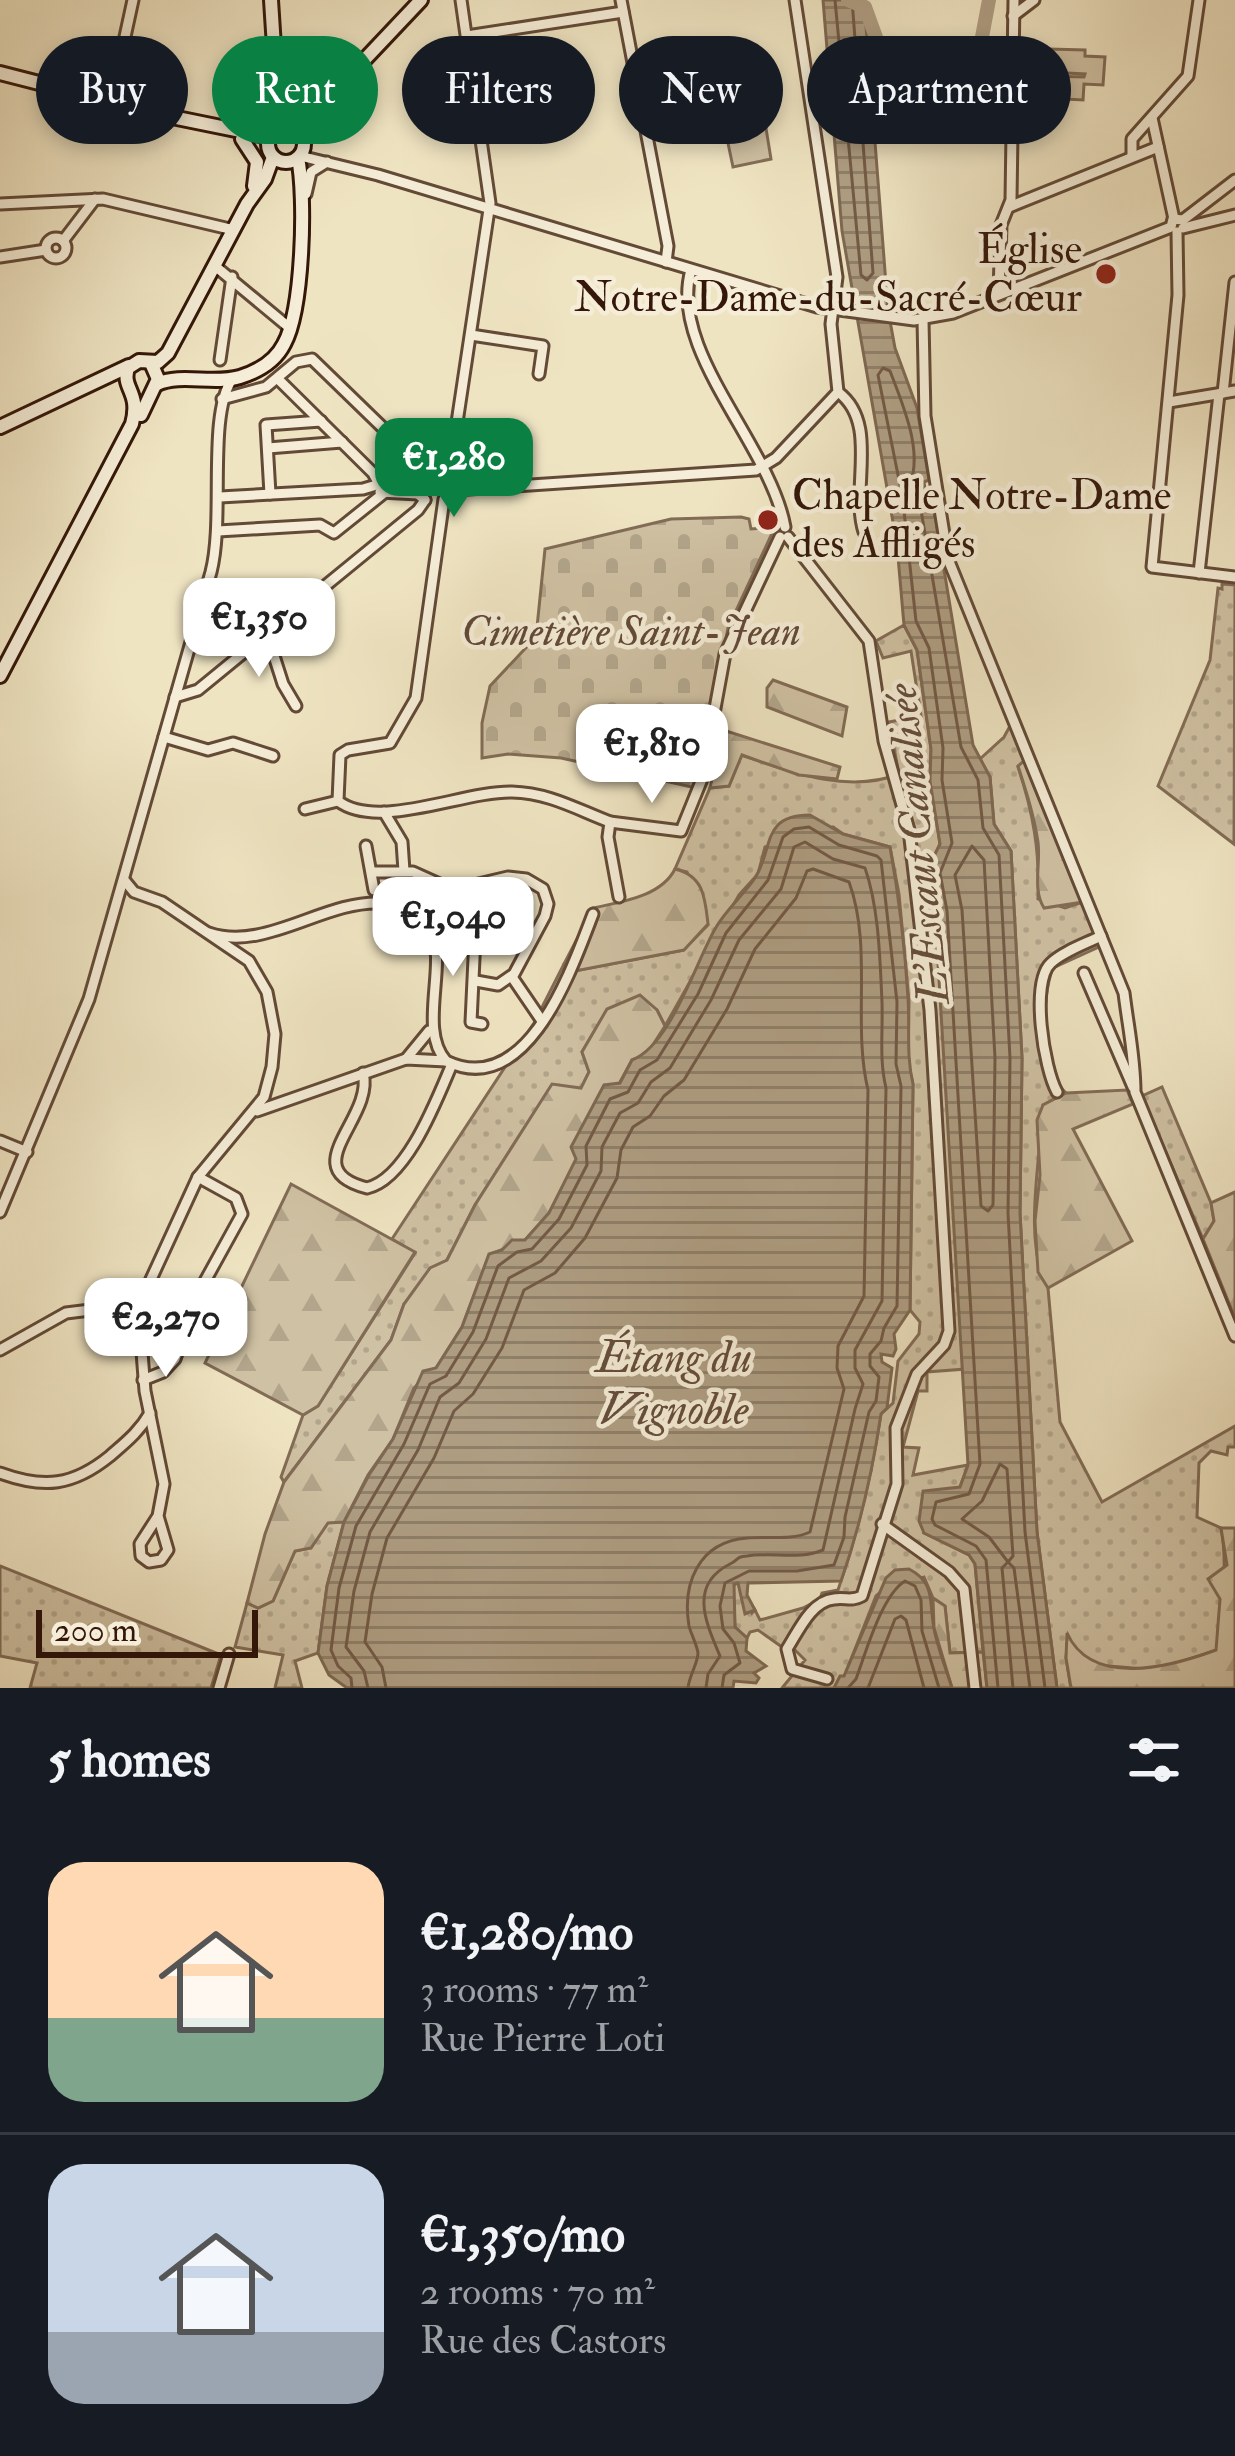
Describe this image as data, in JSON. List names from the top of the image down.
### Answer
{
  "water": ["L'Escaut Canalisée", "Étang du Vignoble"],
  "parks": ["Cimetière Saint-Jean"],
  "places": ["Église Notre-Dame-du-Sacré-Cœur", "Chapelle Notre-Dame des Affligés"],
  "scale_bar": "200 m",
  "page": {
    "chip": [
      "Buy",
      "Rent",
      "Filters",
      "New",
      "Apartment"
    ],
    "price": [
      "€1,280",
      "€1,350",
      "€1,810",
      "€1,040",
      "€2,270"
    ],
    "scale": "200 m",
    "heading": "5 homes",
    "list": [
      {
        "name": "€1,280/mo",
        "note": "3 rooms · 77 m² · Rue Pierre Loti"
      },
      {
        "name": "€1,350/mo",
        "note": "2 rooms · 70 m² · Rue des Castors"
      }
    ]
  }
}
